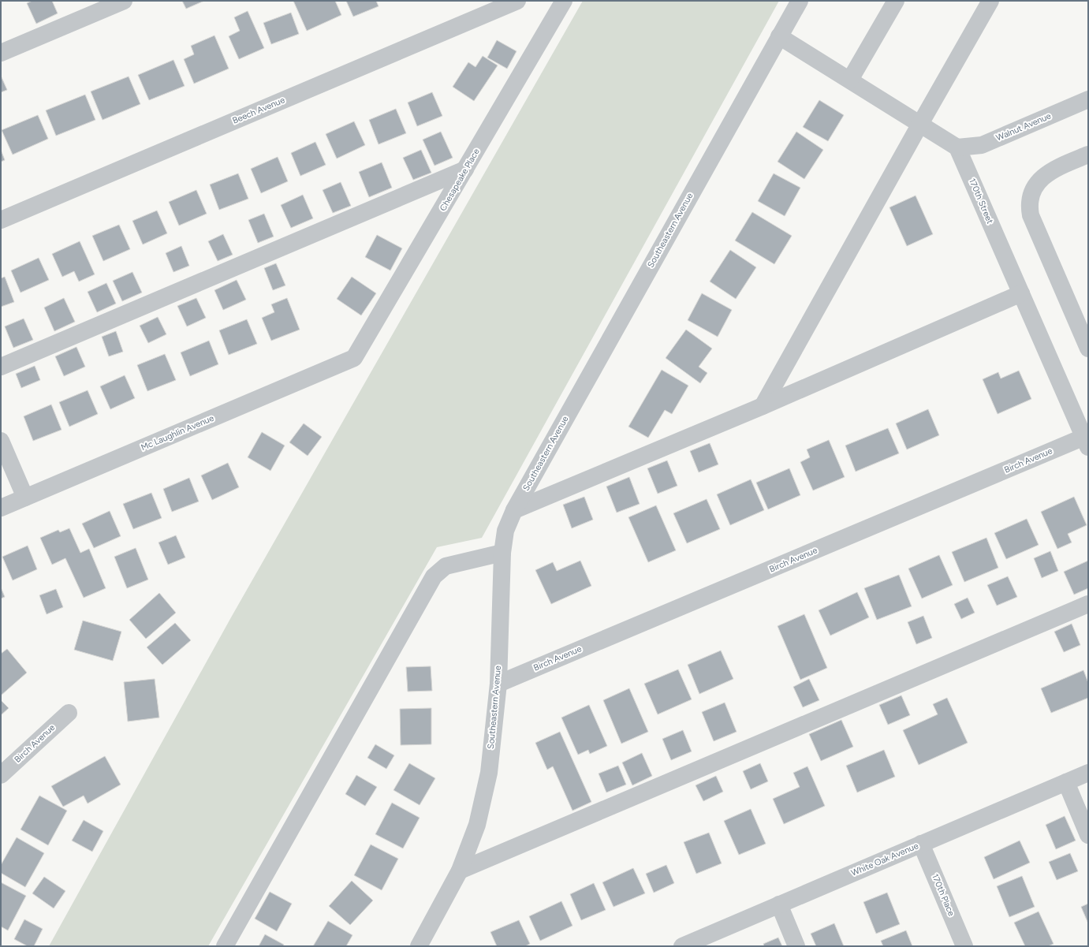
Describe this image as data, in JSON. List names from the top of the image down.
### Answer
{
  "streets": {
    "street": [
      "Beech Avenue",
      "Walnut Avenue",
      "Chesapeake Place",
      "170th Street",
      "Southeastern Avenue",
      "Mc Laughlin Avenue",
      "Birch Avenue",
      "White Oak Avenue",
      "170th Place"
    ]
  },
  "crossings": [
    ["Walnut Avenue", "170th Street"],
    ["Chesapeake Place", "Mc Laughlin Avenue"],
    ["170th Street", "Birch Avenue"],
    ["Southeastern Avenue", "Birch Avenue"],
    ["White Oak Avenue", "170th Place"]
  ]
}
